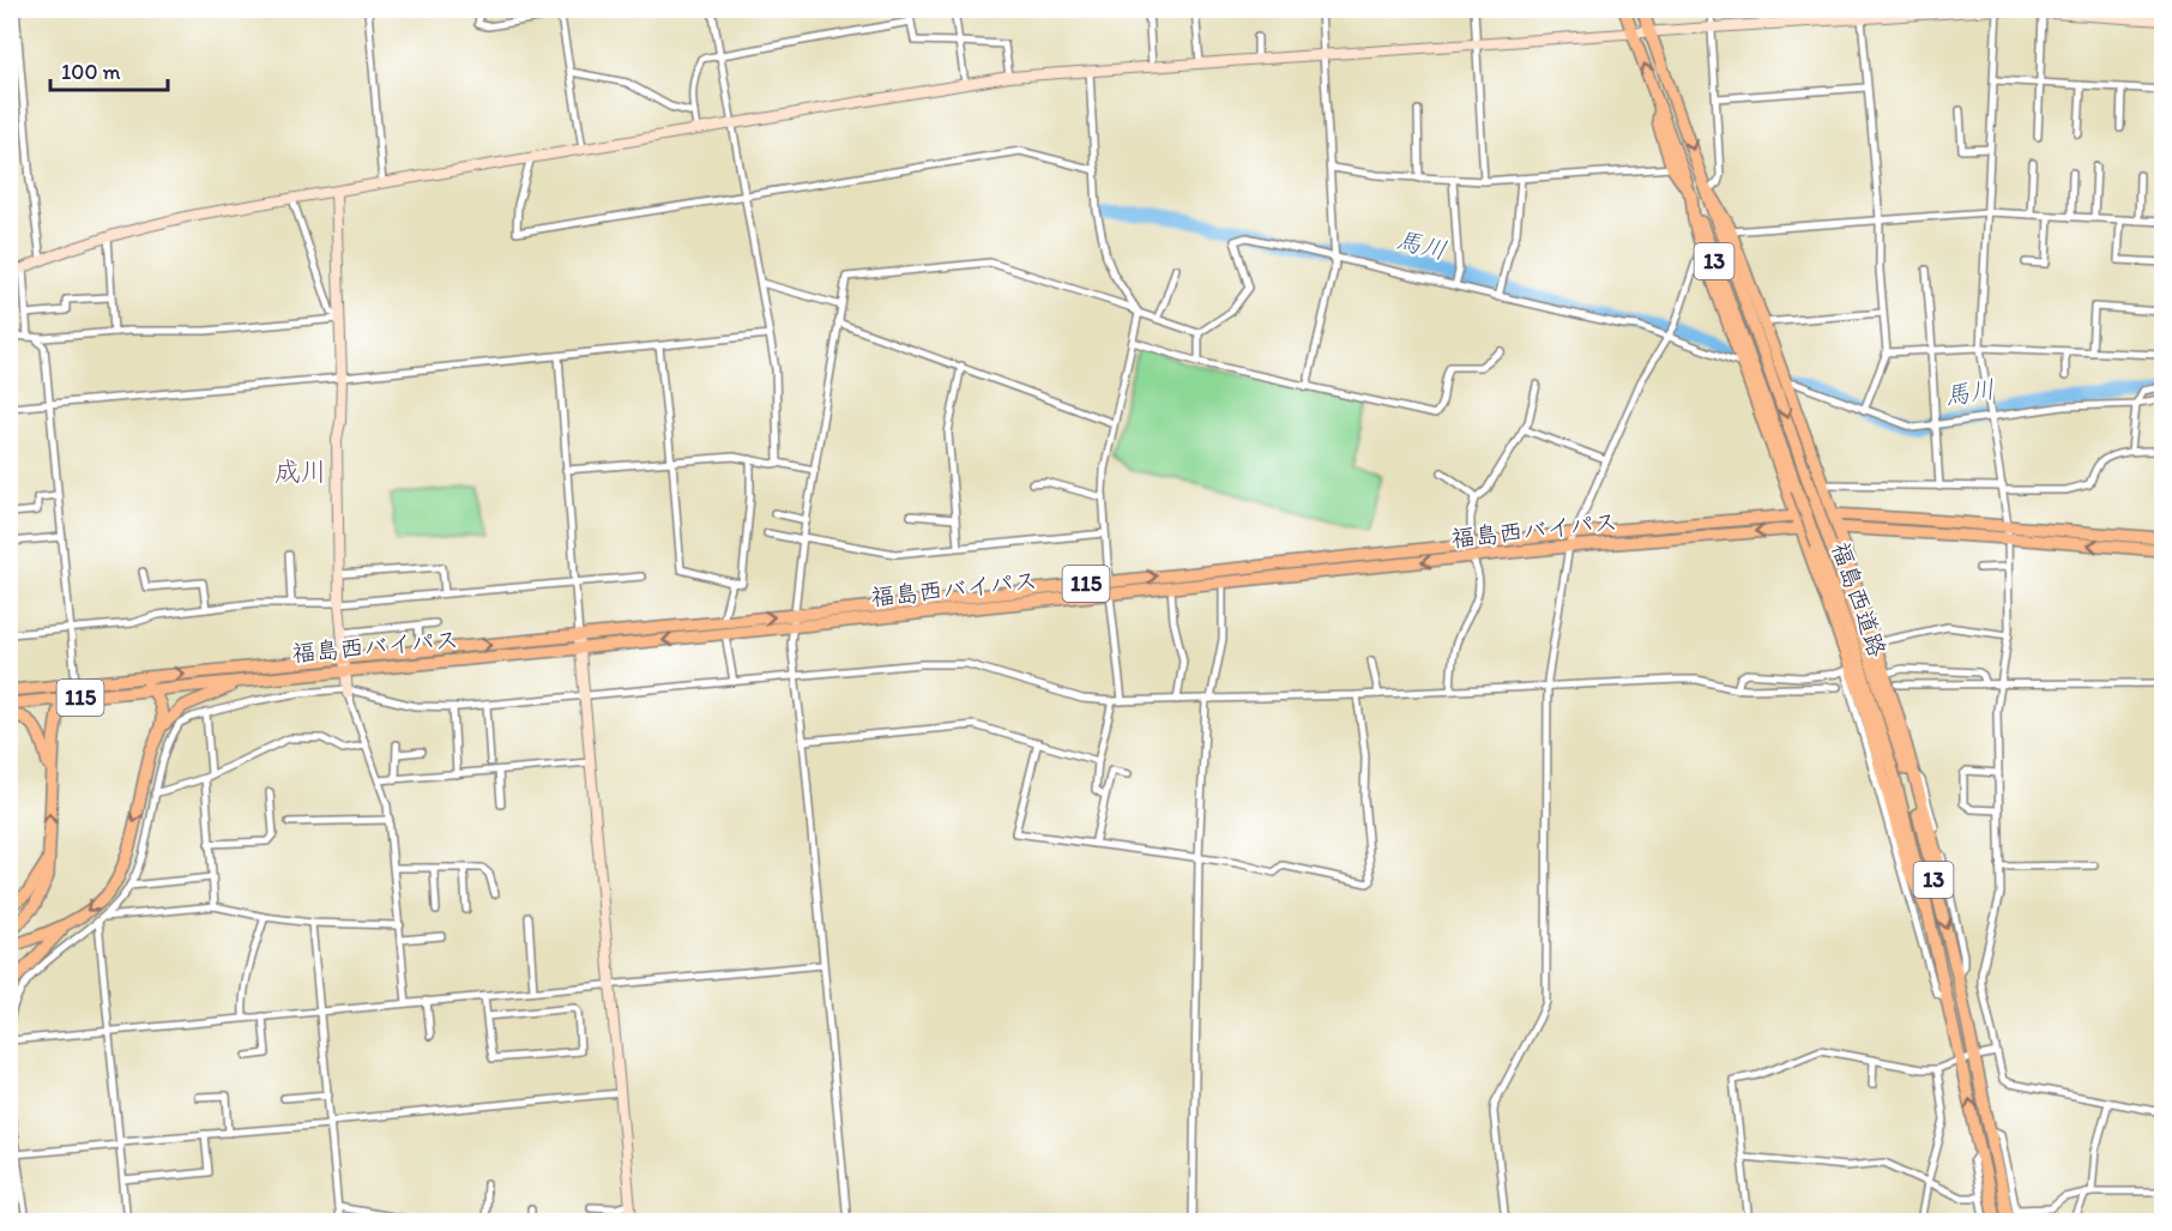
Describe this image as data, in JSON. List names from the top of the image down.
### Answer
{
  "streets": {
    "highway": [
      "13",
      "福島西バイパス",
      "115",
      "福島西道路"
    ]
  },
  "districts": ["成川"],
  "water": ["馬川"],
  "scale_bar": "100 m"
}
